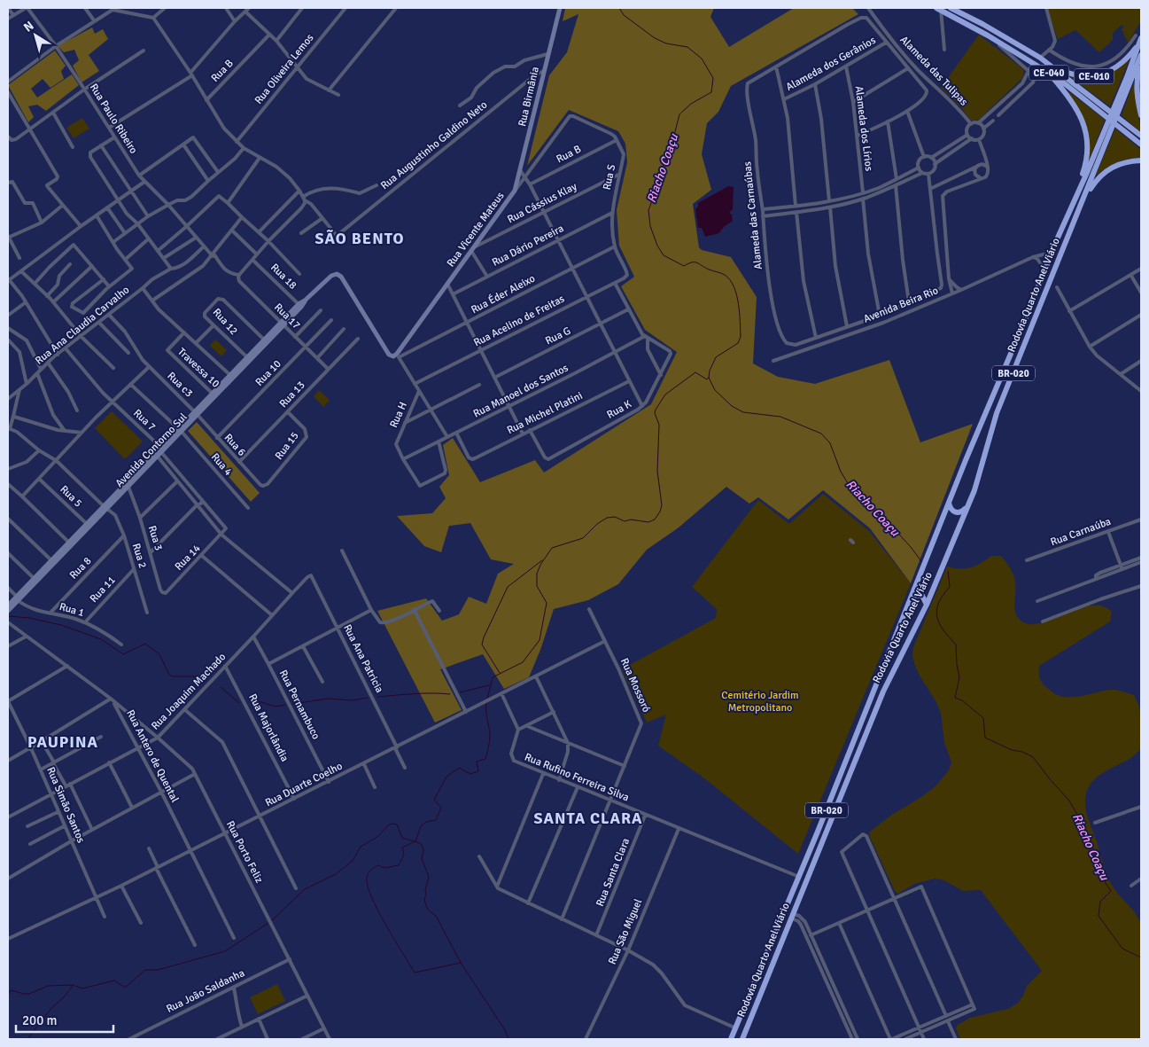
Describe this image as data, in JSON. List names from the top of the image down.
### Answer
{
  "streets": {
    "highway": [
      "CE-040",
      "CE-010",
      "Rodovia Quarto Anel Viário",
      "BR-020"
    ],
    "street": [
      "Alameda dos Gerânios",
      "Rua Oliveira Lemos",
      "Rua B",
      "Alameda das Tulipas",
      "Rua Birmânia",
      "Rua Paulo Ribeiro",
      "Alameda dos Lírios",
      "Rua Augustinho Galdino Neto",
      "Rua S",
      "Rua Cássius Klay",
      "Alameda das Carnaúbas",
      "Rua Vicente Mateus",
      "Rua Dário Pereira",
      "Rua 18",
      "Rua Éder Aleixo",
      "Avenida Beira Rio",
      "Rua 17",
      "Rua Acelino de Freitas",
      "Rua 12",
      "Rua Ana Claudia Carvalho",
      "Rua G",
      "Travessa 10",
      "Rua 10",
      "Rua c3",
      "Rua Manoel dos Santos",
      "Rua 13",
      "Rua K",
      "Rua Michel Platini",
      "Rua H",
      "Rua 7",
      "Rua 6",
      "Rua 15",
      "Avenida Contorno Sul",
      "Rua 4",
      "Rua 5",
      "Rua Carnaúba",
      "Rua 3",
      "Rua 2",
      "Rua 14",
      "Rua 8",
      "Rua 11",
      "Rua 1",
      "Rua Ana Patricia",
      "Rua Mossoró",
      "Rua Joaquim Machado",
      "Rua Pernambuco",
      "Rua Majorlândia",
      "Rua Antero de Quental",
      "Rua Rufino Ferreira Silva",
      "Rua Duarte Coelho",
      "Rua Simão Santos",
      "Rua Porto Feliz",
      "Rua Santa Clara",
      "Rua São Miguel",
      "Rua João Saldanha"
    ]
  },
  "crossings": [
    ["Alameda dos Gerânios", "Alameda dos Lírios"],
    ["Rua B", "Rua S"],
    ["Rua B", "Rua Vicente Mateus"],
    ["CE-040", "CE-010"],
    ["CE-010", "BR-020"],
    ["Rua Birmânia", "Rua Augustinho Galdino Neto"],
    ["Rua Birmânia", "Rua Vicente Mateus"],
    ["Rua Paulo Ribeiro", "Rua 17"],
    ["Rua S", "Rua Cássius Klay"],
    ["Rua S", "Rua Vicente Mateus"],
    ["Rua S", "Rua Dário Pereira"],
    ["Rua S", "Rua Éder Aleixo"],
    ["Rua S", "Rua Acelino de Freitas"],
    ["Rua Cássius Klay", "Rua Vicente Mateus"],
    ["Rua Vicente Mateus", "Rua Éder Aleixo"],
    ["Rua Vicente Mateus", "Avenida Contorno Sul"],
    ["Rua 18", "Avenida Contorno Sul"],
    ["Rua Éder Aleixo", "Avenida Contorno Sul"],
    ["Rodovia Quarto Anel Viário", "Avenida Beira Rio"],
    ["Rodovia Quarto Anel Viário", "BR-020"],
    ["Rodovia Quarto Anel Viário", "Rua Rufino Ferreira Silva"],
    ["Rua 17", "Rua 10"],
    ["Rua 17", "Rua 13"],
    ["Rua 17", "Avenida Contorno Sul"],
    ["Rua 12", "Avenida Contorno Sul"],
    ["Rua Ana Claudia Carvalho", "Travessa 10"],
    ["Rua Ana Claudia Carvalho", "Rua c3"],
    ["Rua Ana Claudia Carvalho", "Rua 7"],
    ["Travessa 10", "Avenida Contorno Sul"],
    ["Rua 10", "Rua 6"],
    ["Rua c3", "Rua 6"],
    ["Rua c3", "Avenida Contorno Sul"],
    ["Rua Manoel dos Santos", "Rua K"],
    ["Rua Manoel dos Santos", "Rua Michel Platini"],
    ["Rua Manoel dos Santos", "Rua H"],
    ["Rua 13", "Rua 6"],
    ["Rua 13", "Rua 15"],
    ["Rua K", "Rua Michel Platini"],
    ["Rua 7", "Avenida Contorno Sul"],
    ["Rua 6", "Rua 15"],
    ["Rua 6", "Avenida Contorno Sul"],
    ["Avenida Contorno Sul", "Rua 4"],
    ["Avenida Contorno Sul", "Rua 5"],
    ["Avenida Contorno Sul", "Rua 3"],
    ["Avenida Contorno Sul", "Rua 2"],
    ["Avenida Contorno Sul", "Rua 1"],
    ["Rua 3", "Rua 14"],
    ["Rua 2", "Rua 8"],
    ["Rua 2", "Rua 11"],
    ["Rua 8", "Rua 1"],
    ["Rua 11", "Rua 1"],
    ["Rua Ana Patricia", "Rua Joaquim Machado"],
    ["Rua Ana Patricia", "Rua Duarte Coelho"],
    ["Rua Mossoró", "Rua Rufino Ferreira Silva"],
    ["Rua Mossoró", "Rua Duarte Coelho"],
    ["Rua Joaquim Machado", "Rua Pernambuco"],
    ["Rua Joaquim Machado", "Rua Majorlândia"],
    ["Rua Joaquim Machado", "Rua Antero de Quental"],
    ["Rua Joaquim Machado", "Rua Simão Santos"],
    ["Rua Joaquim Machado", "Rua Porto Feliz"],
    ["Rua Pernambuco", "Rua Duarte Coelho"],
    ["Rua Majorlândia", "Rua Duarte Coelho"],
    ["Rua Antero de Quental", "Rua Duarte Coelho"],
    ["Rua Antero de Quental", "Rua Porto Feliz"],
    ["Rua Rufino Ferreira Silva", "Rua Santa Clara"],
    ["Rua Rufino Ferreira Silva", "Rua São Miguel"],
    ["Rua Duarte Coelho", "Rua Simão Santos"],
    ["Rua Duarte Coelho", "Rua Porto Feliz"],
    ["Rua Porto Feliz", "Rua João Saldanha"]
  ],
  "districts": ["SÃO BENTO", "PAUPINA", "SANTA CLARA"],
  "water": ["Riacho Coaçu"],
  "parks": ["Cemitério Jardim Metropolitano"],
  "scale_bar": "200 m",
  "north": "top left"
}
